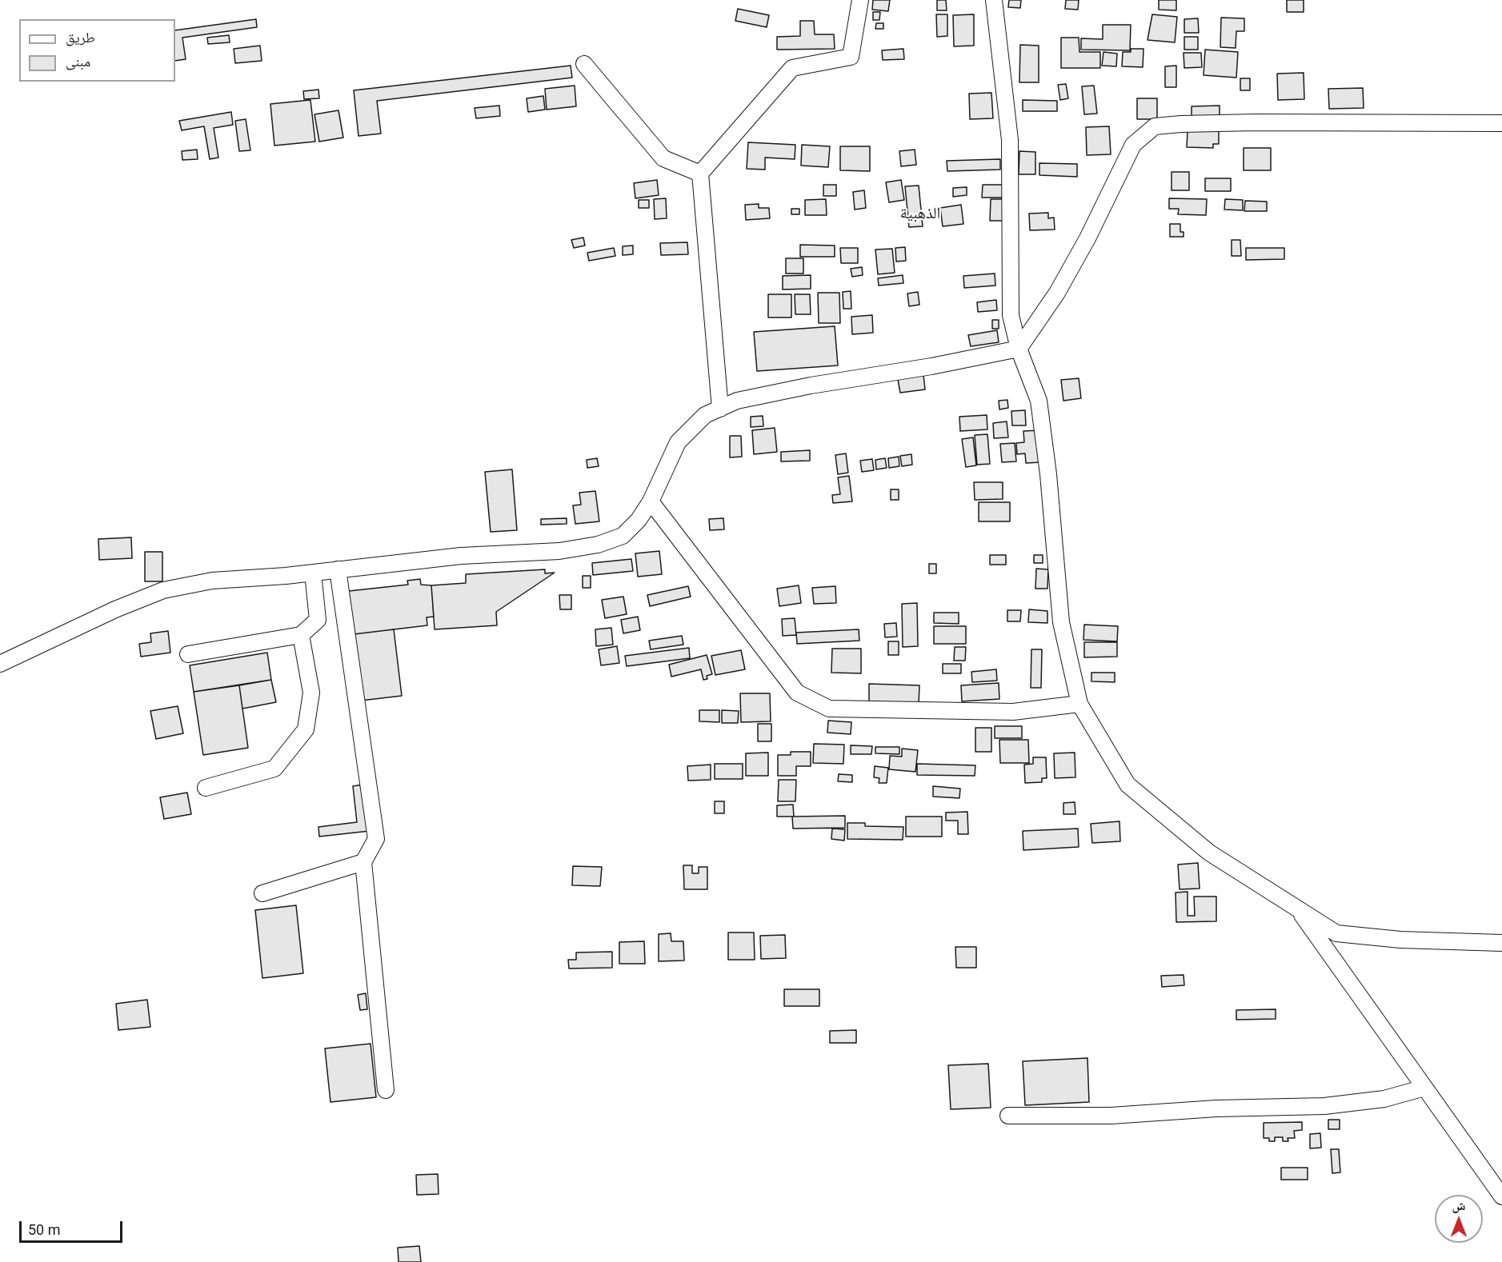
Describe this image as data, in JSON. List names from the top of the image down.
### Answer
{
  "districts": ["الذهبية"],
  "legend": ["طريق", "مبنى"],
  "scale_bar": "50 m",
  "north": "top"
}
